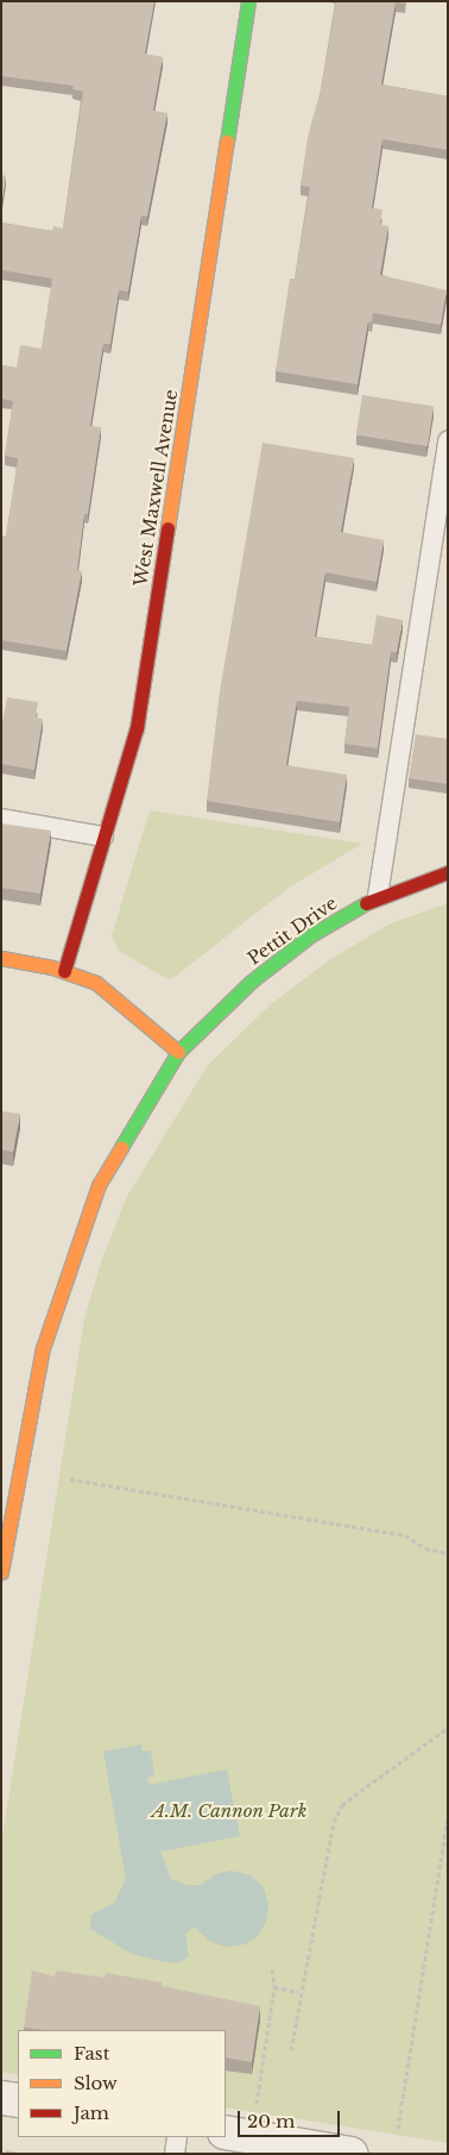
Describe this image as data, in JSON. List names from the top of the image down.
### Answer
{
  "streets": {
    "street": ["West Maxwell Avenue", "Pettit Drive"]
  },
  "parks": ["A.M. Cannon Park"],
  "legend": ["Fast", "Slow", "Jam"],
  "scale_bar": "20 m"
}
